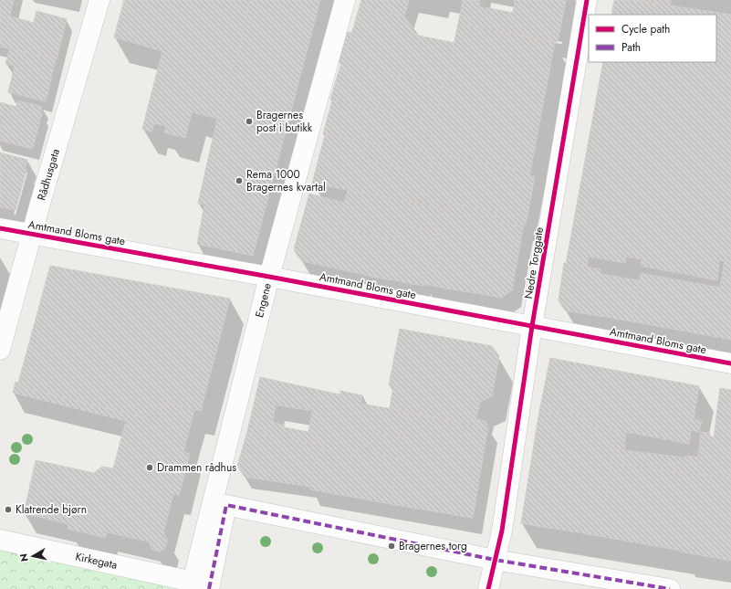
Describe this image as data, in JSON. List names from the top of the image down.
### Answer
{
  "streets": {
    "street": [
      "Rådhusgata",
      "Amtmand Bloms gate",
      "Nedre Torggate",
      "Engene",
      "Kirkegata"
    ]
  },
  "crossings": [
    ["Rådhusgata", "Amtmand Bloms gate"],
    ["Amtmand Bloms gate", "Nedre Torggate"],
    ["Amtmand Bloms gate", "Engene"],
    ["Engene", "Kirkegata"]
  ],
  "places": [
    "Bragernes post i butikk",
    "Rema 1000 Bragernes kvartal",
    "Drammen rådhus",
    "Klatrende bjørn",
    "Bragernes torg"
  ],
  "legend": ["Cycle path", "Path"],
  "north": "left"
}
